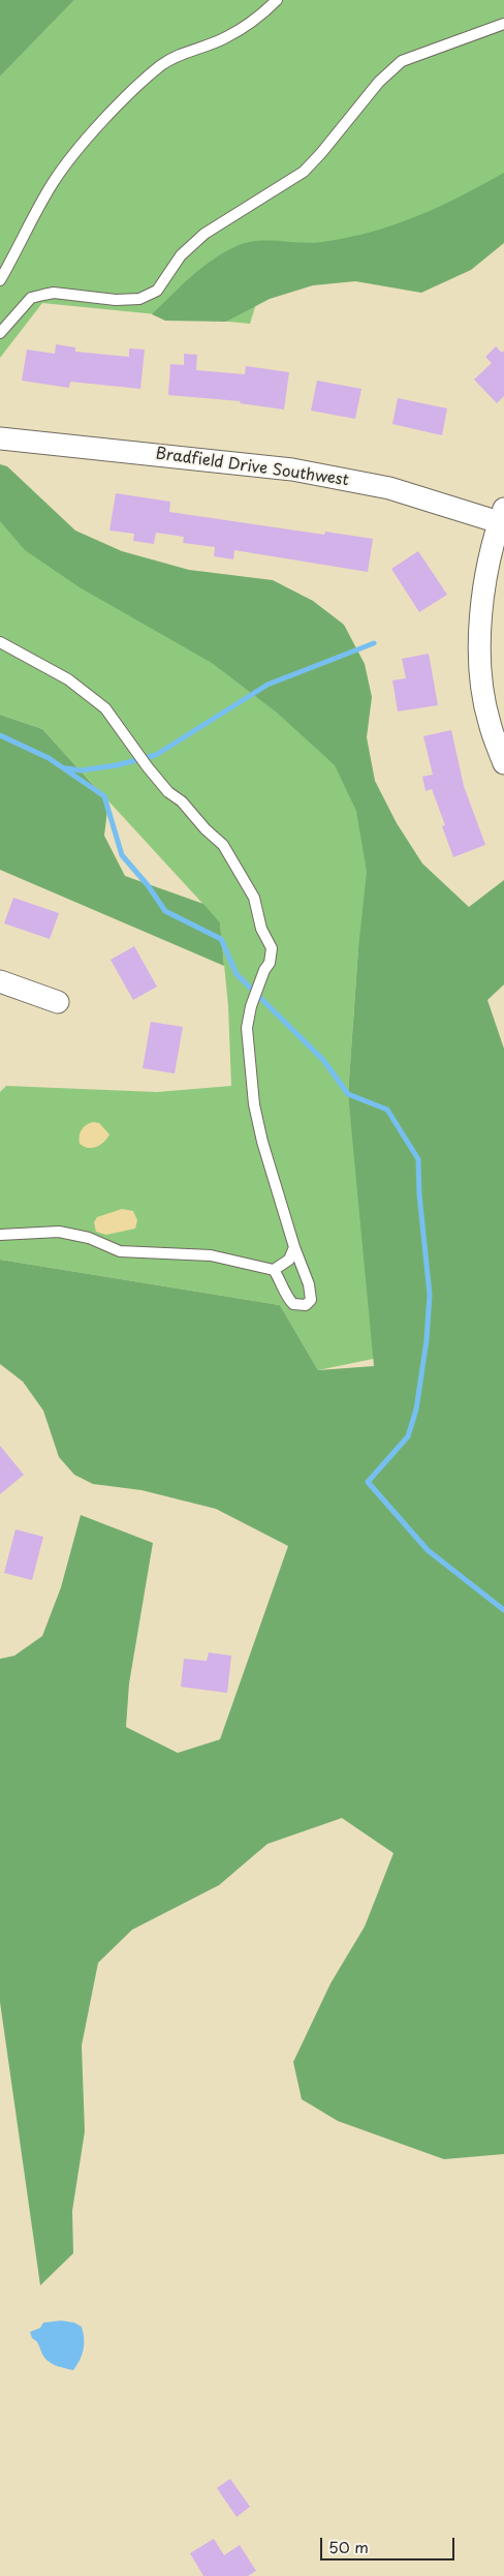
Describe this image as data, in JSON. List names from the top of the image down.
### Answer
{
  "streets": {
    "street": ["Bradfield Drive Southwest"]
  },
  "scale_bar": "50 m"
}
